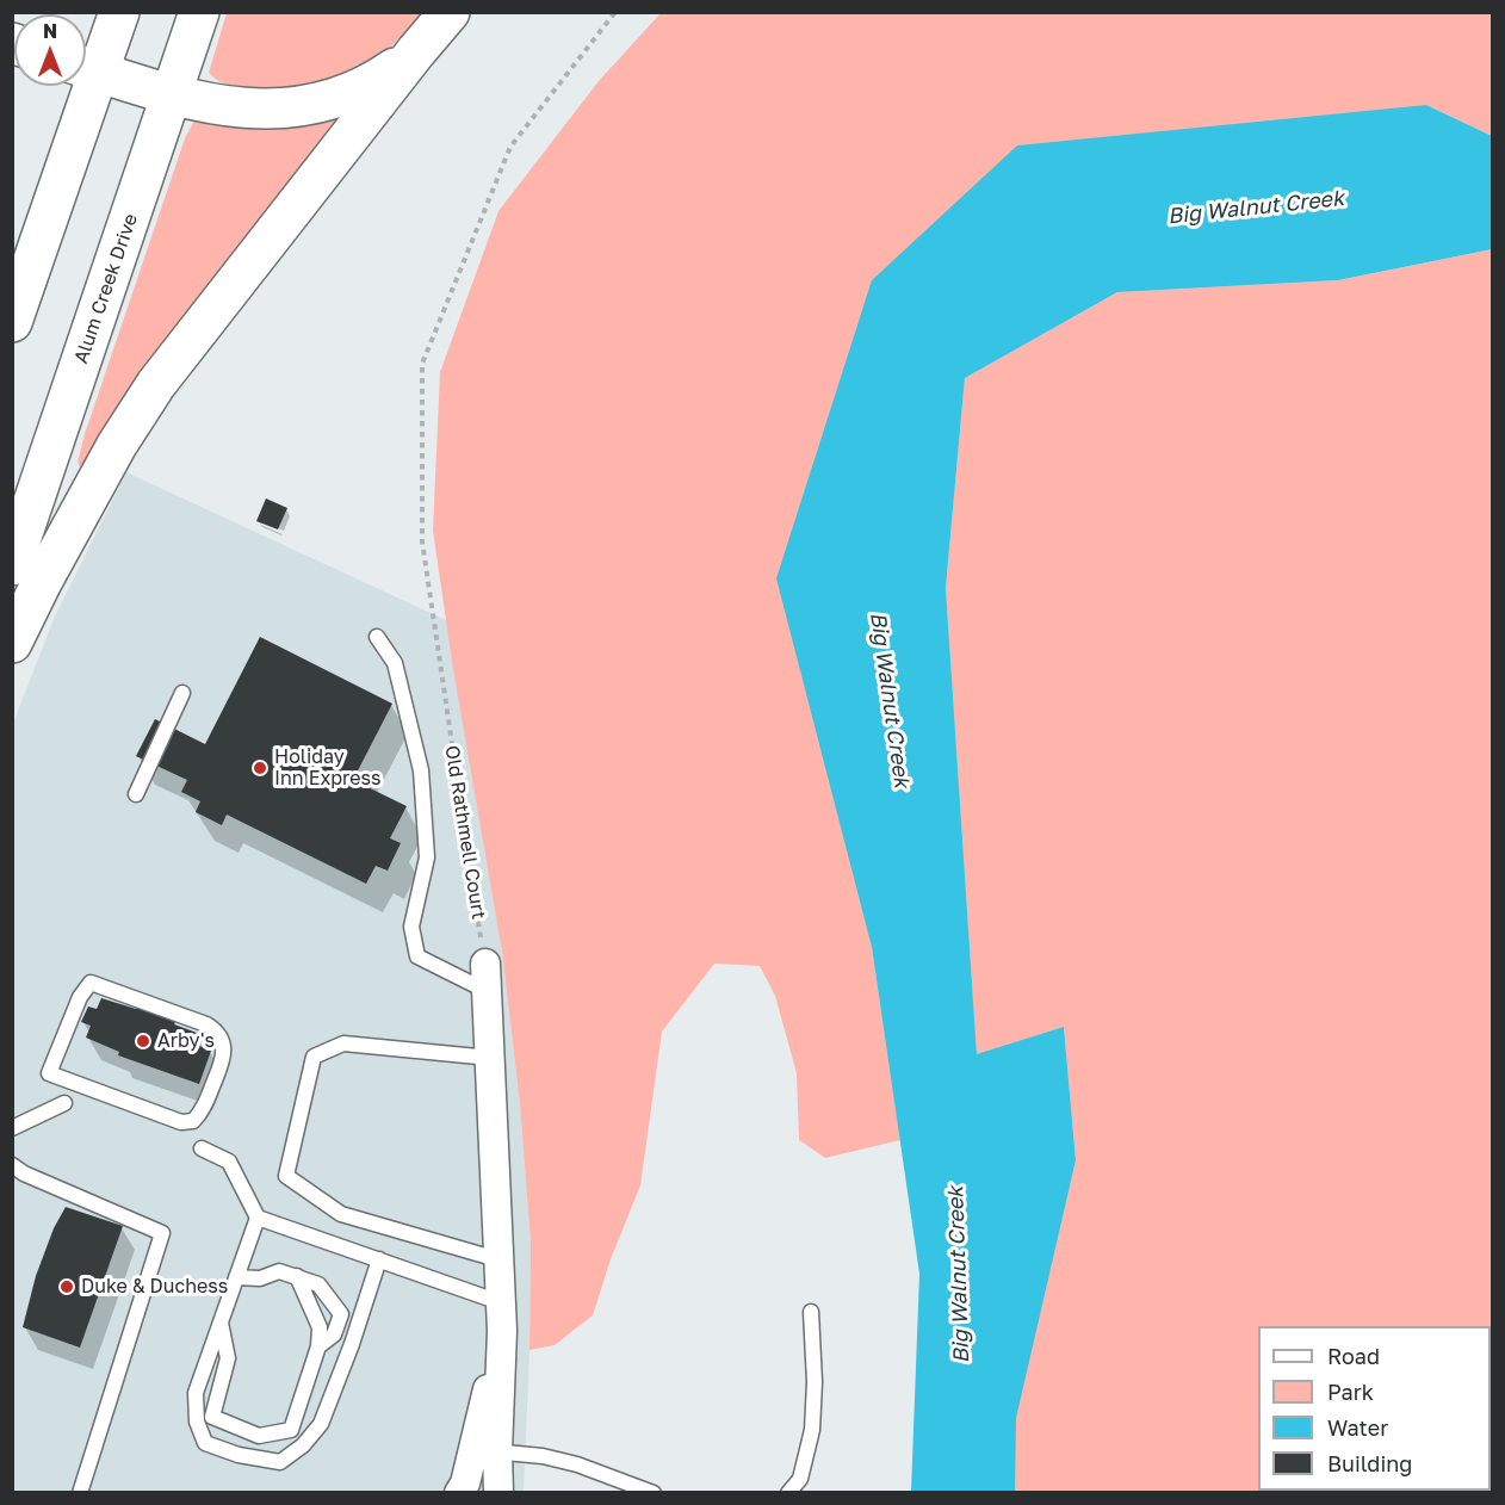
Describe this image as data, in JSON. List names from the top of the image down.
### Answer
{
  "streets": {
    "main road": ["Alum Creek Drive"],
    "path": ["Old Rathmell Court"]
  },
  "water": ["Big Walnut Creek"],
  "places": ["Holiday Inn Express", "Arby's", "Duke & Duchess"],
  "legend": [
    "Road",
    "Park",
    "Water",
    "Building"
  ],
  "north": "top"
}
